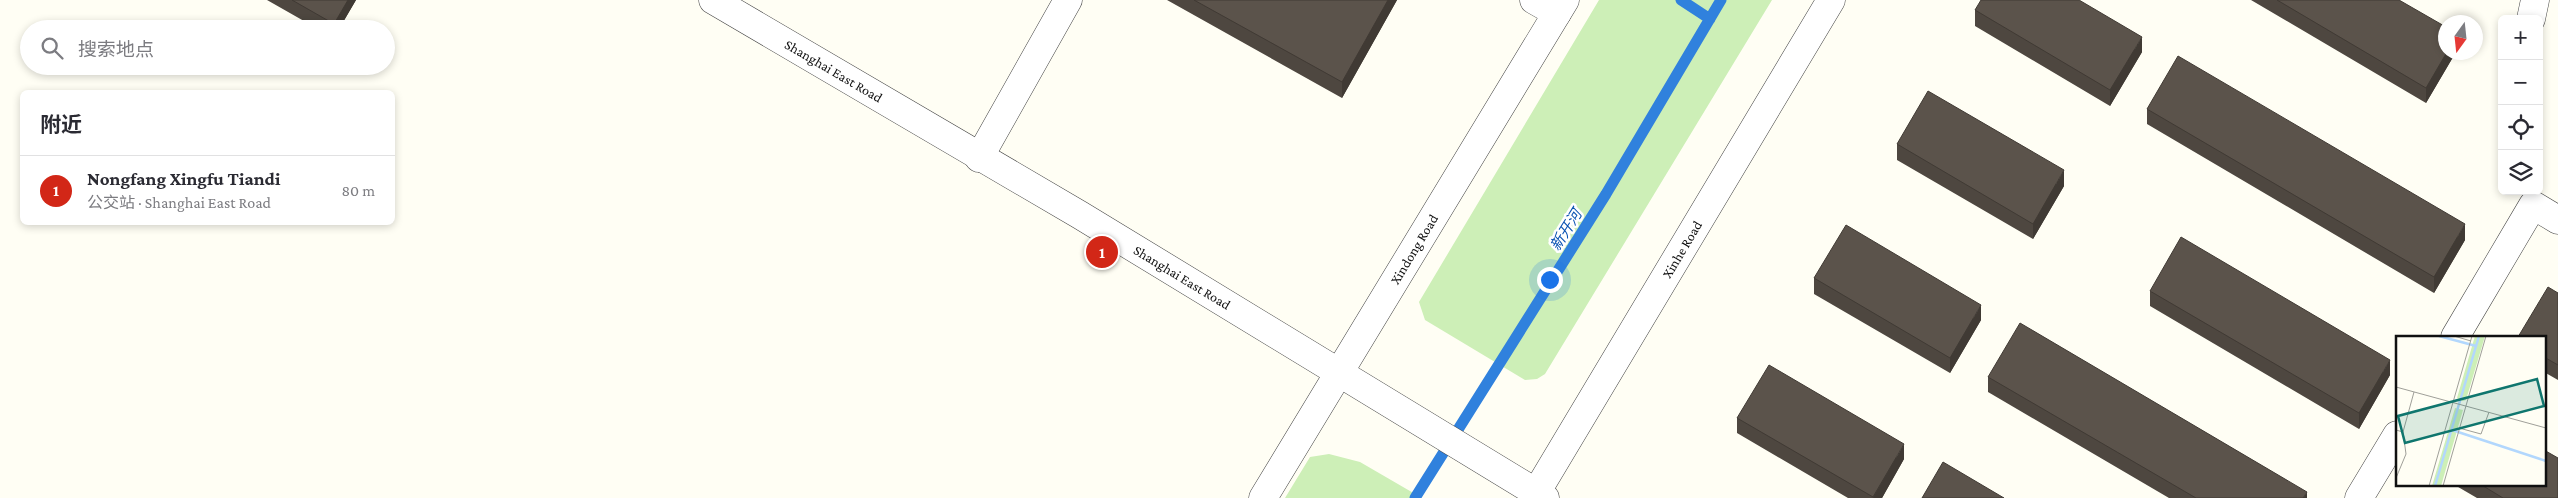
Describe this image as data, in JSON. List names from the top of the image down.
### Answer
{
  "streets": {
    "street": ["Shanghai East Road", "Xinhe Road", "Xindong Road"]
  },
  "crossings": [
    ["Shanghai East Road", "Xinhe Road"],
    ["Shanghai East Road", "Xindong Road"]
  ],
  "water": ["新开河"],
  "north": "bottom",
  "page": {
    "map_buttons": ["+", "−"],
    "search": "搜索地点",
    "heading": "附近",
    "list": [
      {
        "mark": "1",
        "name": "Nongfang Xingfu Tiandi",
        "note": "公交站 · Shanghai East Road",
        "value": "80 m"
      }
    ],
    "pins": "1"
  }
}
